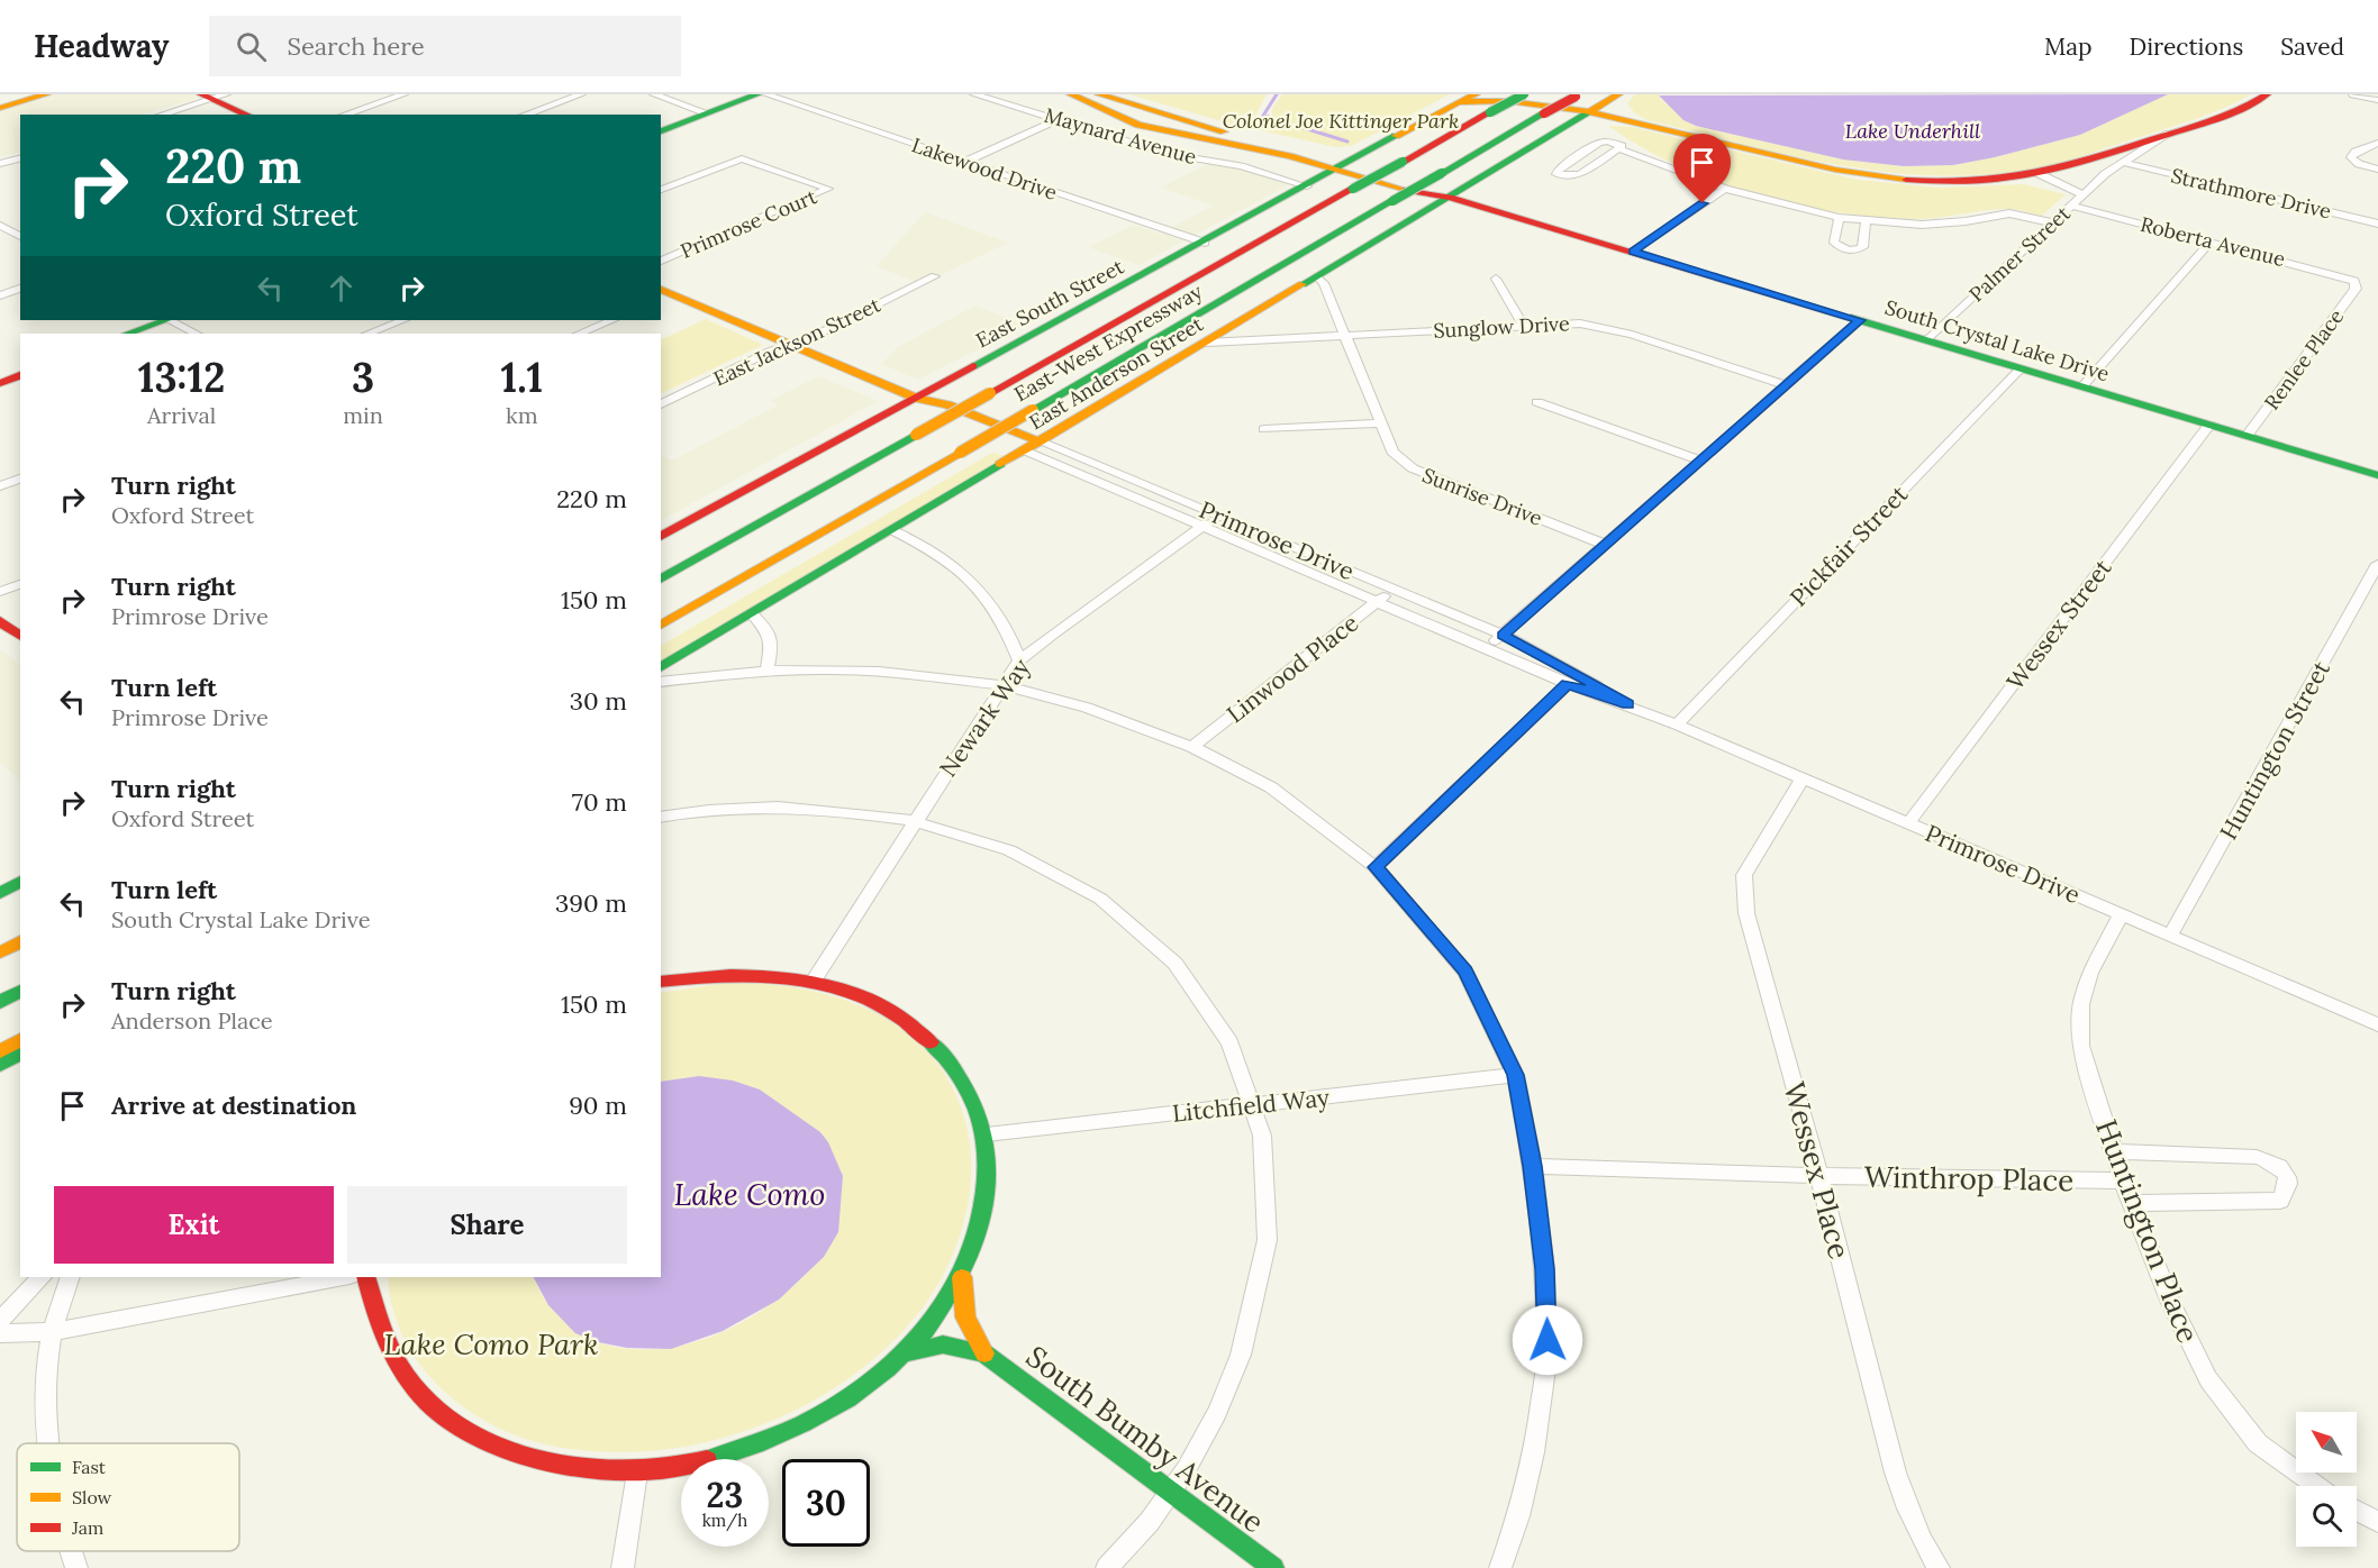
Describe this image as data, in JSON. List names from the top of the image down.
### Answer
{
  "streets": {
    "main road": [
      "East South Street",
      "South Crystal Lake Drive",
      "East-West Expressway",
      "East Anderson Street",
      "Primrose Drive",
      "South Bumby Avenue"
    ],
    "street": [
      "Maynard Avenue",
      "Lakewood Drive",
      "Strathmore Drive",
      "Primrose Court",
      "Roberta Avenue",
      "Palmer Street",
      "Sunglow Drive",
      "East Jackson Street",
      "Renlee Place",
      "Sunrise Drive",
      "Pickfair Street",
      "Wessex Street",
      "Linwood Place",
      "Newark Way",
      "Huntington Street",
      "Litchfield Way",
      "Wessex Place",
      "Winthrop Place",
      "Huntington Place"
    ]
  },
  "crossings": [
    ["Maynard Avenue", "East South Street"],
    ["Lakewood Drive", "East South Street"],
    ["Strathmore Drive", "Palmer Street"],
    ["Roberta Avenue", "Palmer Street"],
    ["Roberta Avenue", "Renlee Place"],
    ["Palmer Street", "South Crystal Lake Drive"],
    ["East South Street", "South Crystal Lake Drive"],
    ["East South Street", "Primrose Drive"],
    ["Sunglow Drive", "East Anderson Street"],
    ["Sunglow Drive", "Sunrise Drive"],
    ["South Crystal Lake Drive", "Renlee Place"],
    ["South Crystal Lake Drive", "East Anderson Street"],
    ["South Crystal Lake Drive", "Pickfair Street"],
    ["South Crystal Lake Drive", "Wessex Street"],
    ["East Jackson Street", "Primrose Drive"],
    ["East Anderson Street", "Sunrise Drive"],
    ["East Anderson Street", "Primrose Drive"],
    ["Primrose Drive", "Pickfair Street"],
    ["Primrose Drive", "Wessex Street"],
    ["Primrose Drive", "Linwood Place"],
    ["Primrose Drive", "Newark Way"],
    ["Primrose Drive", "Huntington Street"],
    ["Primrose Drive", "Wessex Place"],
    ["Primrose Drive", "Huntington Place"],
    ["Wessex Place", "Winthrop Place"],
    ["Winthrop Place", "Huntington Place"]
  ],
  "water": ["Lake Underhill", "Lake Como"],
  "parks": ["Colonel Joe Kittinger Park", "Lake Como Park"],
  "legend": ["Fast", "Slow", "Jam"],
  "north": "top left",
  "page": {
    "header": "Headway",
    "search": "Search here",
    "nav": ["Map", "Directions", "Saved"],
    "turn": ["220 m", "Oxford Street"],
    "eta": [
      "13:12",
      "Arrival",
      "3",
      "min",
      "1.1",
      "km"
    ],
    "list": [
      {
        "name": "Turn right",
        "note": "Oxford Street",
        "value": "220 m"
      },
      {
        "name": "Turn right",
        "note": "Primrose Drive",
        "value": "150 m"
      },
      {
        "name": "Turn left",
        "note": "Primrose Drive",
        "value": "30 m"
      },
      {
        "name": "Turn right",
        "note": "Oxford Street",
        "value": "70 m"
      },
      {
        "name": "Turn left",
        "note": "South Crystal Lake Drive",
        "value": "390 m"
      },
      {
        "name": "Turn right",
        "note": "Anderson Place",
        "value": "150 m"
      },
      {
        "name": "Arrive at destination",
        "value": "90 m"
      }
    ],
    "buttons": ["Exit", "Share"],
    "speed": "23 km/h",
    "limit": "30"
  }
}
